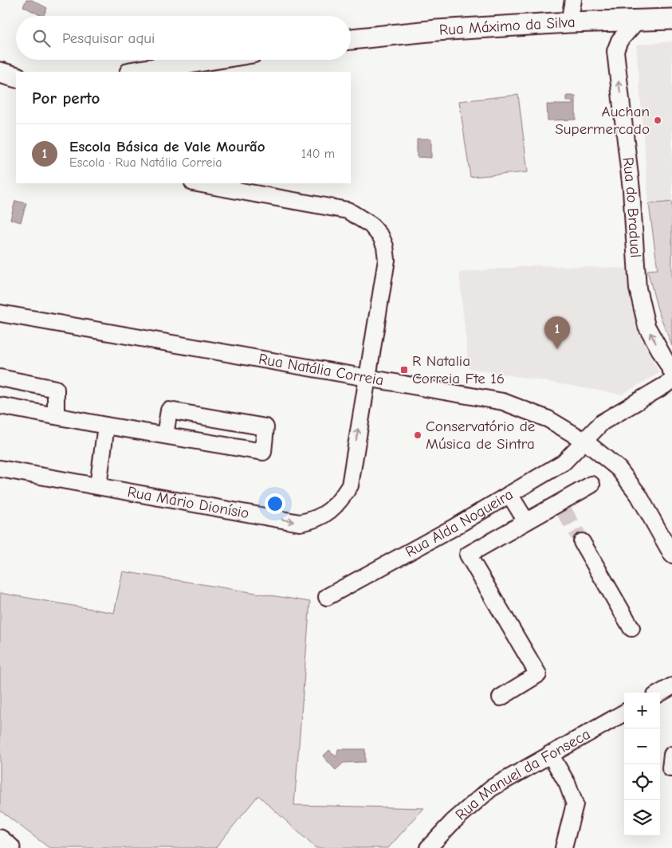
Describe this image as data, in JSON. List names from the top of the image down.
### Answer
{
  "streets": {
    "street": [
      "Rua Máximo da Silva",
      "Rua do Bradual",
      "Rua Natália Correia",
      "Rua Mário Dionísio",
      "Rua Alda Nogueira",
      "Rua Manuel da Fonseca"
    ]
  },
  "crossings": [
    ["Rua Máximo da Silva", "Rua do Bradual"],
    ["Rua Natália Correia", "Rua Mário Dionísio"],
    ["Rua Natália Correia", "Rua Alda Nogueira"]
  ],
  "one_way": ["Rua do Bradual"],
  "places": {
    "other": ["Auchan Supermercado", "Conservatório de Música de Sintra"],
    "transit": ["R Natalia Correia Fte 16"]
  },
  "page": {
    "search": "Pesquisar aqui",
    "heading": "Por perto",
    "list": [
      {
        "mark": "1",
        "name": "Escola Básica de Vale Mourão",
        "note": "Escola · Rua Natália Correia",
        "value": "140 m"
      }
    ],
    "pins": "1",
    "map_buttons": ["+", "−"]
  }
}
